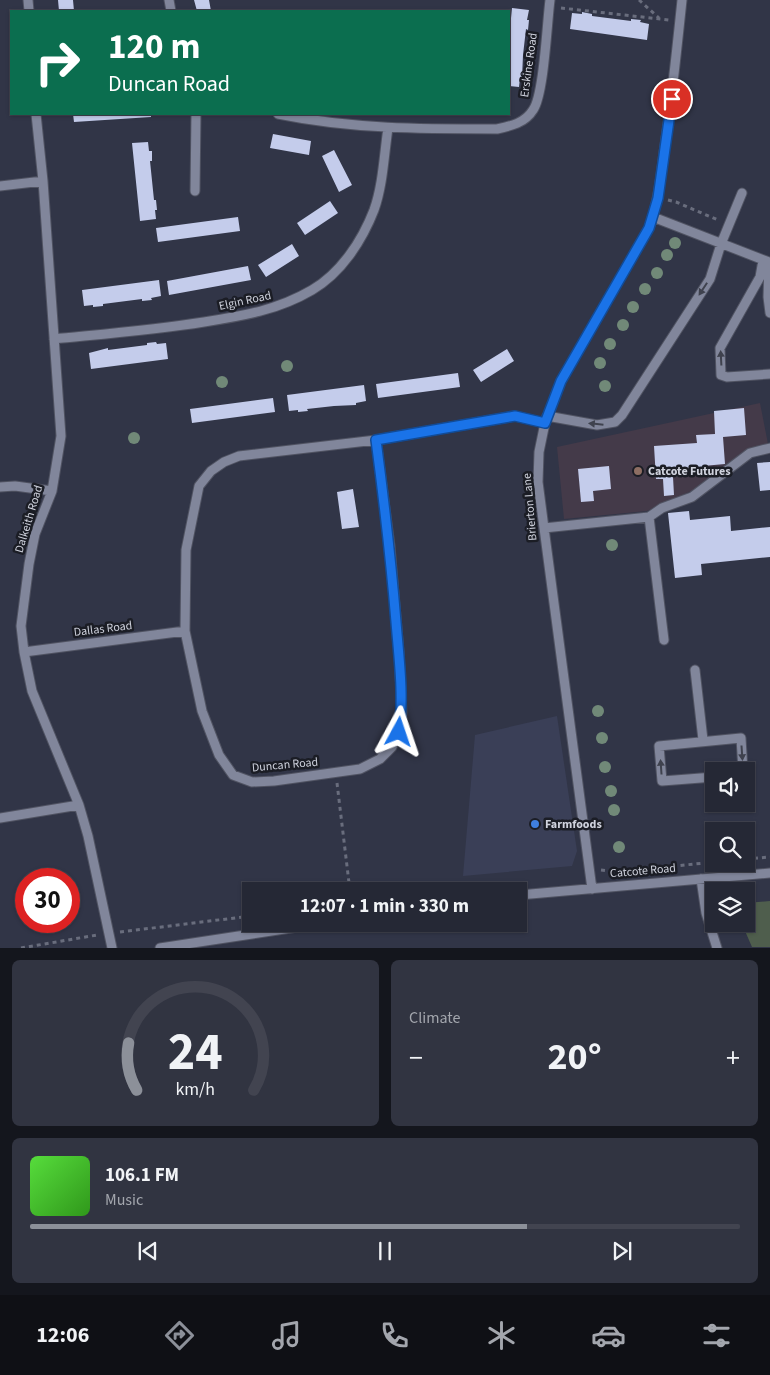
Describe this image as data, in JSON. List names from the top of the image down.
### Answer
{
  "streets": {
    "street": [
      "Erskine Road",
      "Elgin Road",
      "Brierton Lane",
      "Dalkeith Road",
      "Dallas Road",
      "Duncan Road",
      "Catcote Road"
    ]
  },
  "crossings": [
    ["Erskine Road", "Elgin Road"],
    ["Elgin Road", "Dalkeith Road"],
    ["Brierton Lane", "Duncan Road"],
    ["Brierton Lane", "Catcote Road"],
    ["Dalkeith Road", "Dallas Road"],
    ["Dallas Road", "Duncan Road"]
  ],
  "places": ["Catcote Futures", "Farmfoods"],
  "page": {
    "turn": ["120 m", "Duncan Road"],
    "limit": "30",
    "trip": "12:07 · 1 min · 330 m",
    "tile": "Climate",
    "heat": ["−", "20°", "+"],
    "song": ["106.1 FM", "Music"],
    "tabs": "12:06",
    "gauge": ["24", "km/h"]
  }
}
